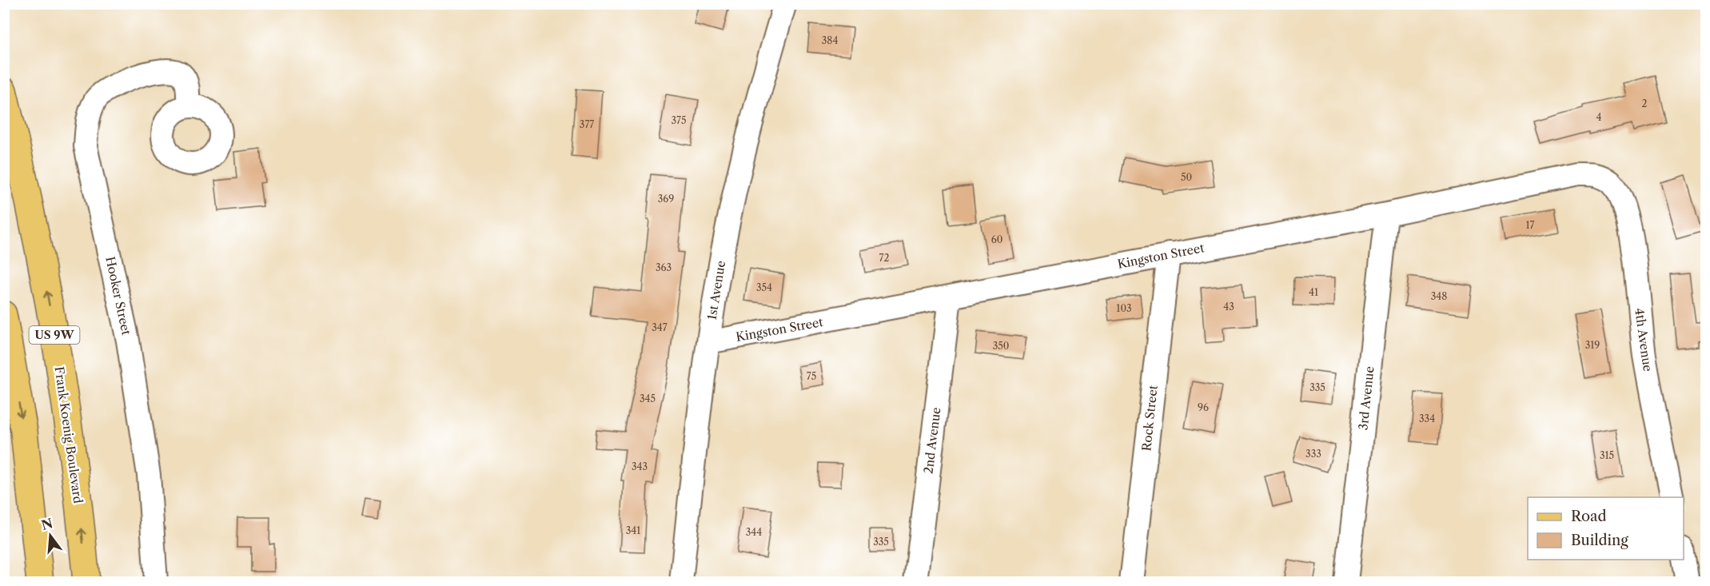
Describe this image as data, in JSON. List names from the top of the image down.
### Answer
{
  "streets": {
    "main road": ["US 9W", "Frank Koenig Boulevard"],
    "street": [
      "Kingston Street",
      "1st Avenue",
      "Hooker Street",
      "4th Avenue",
      "3rd Avenue",
      "Rock Street",
      "2nd Avenue"
    ]
  },
  "crossings": [
    ["Kingston Street", "1st Avenue"],
    ["Kingston Street", "4th Avenue"],
    ["Kingston Street", "3rd Avenue"],
    ["Kingston Street", "Rock Street"],
    ["Kingston Street", "2nd Avenue"]
  ],
  "house_numbers": [
    "384",
    "2",
    "4",
    "375",
    "377",
    "50",
    "369",
    "17",
    "60",
    "72",
    "363",
    "354",
    "41",
    "348",
    "43",
    "103",
    "347",
    "319",
    "350",
    "75",
    "335",
    "345",
    "96",
    "334",
    "333",
    "315",
    "343",
    "341",
    "344",
    "335"
  ],
  "legend": ["Road", "Building"],
  "north": "top"
}
